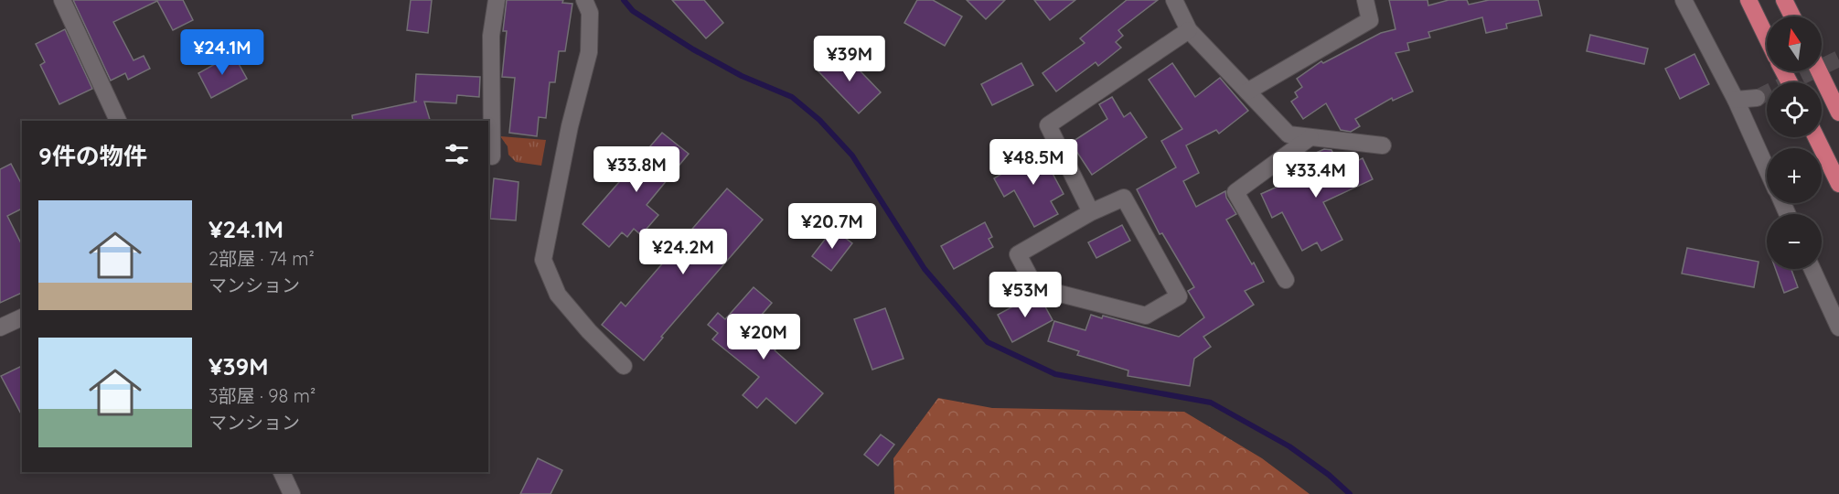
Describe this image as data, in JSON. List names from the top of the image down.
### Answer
{
  "north": "top",
  "page": {
    "map_buttons": ["+", "−"],
    "price": [
      "¥24.1M",
      "¥39M",
      "¥48.5M",
      "¥33.8M",
      "¥33.4M",
      "¥20.7M",
      "¥24.2M",
      "¥53M",
      "¥20M"
    ],
    "heading": "9件の物件",
    "list": [
      {
        "name": "¥24.1M",
        "note": "2部屋 · 74 m² · マンション"
      },
      {
        "name": "¥39M",
        "note": "3部屋 · 98 m² · マンション"
      }
    ]
  }
}
